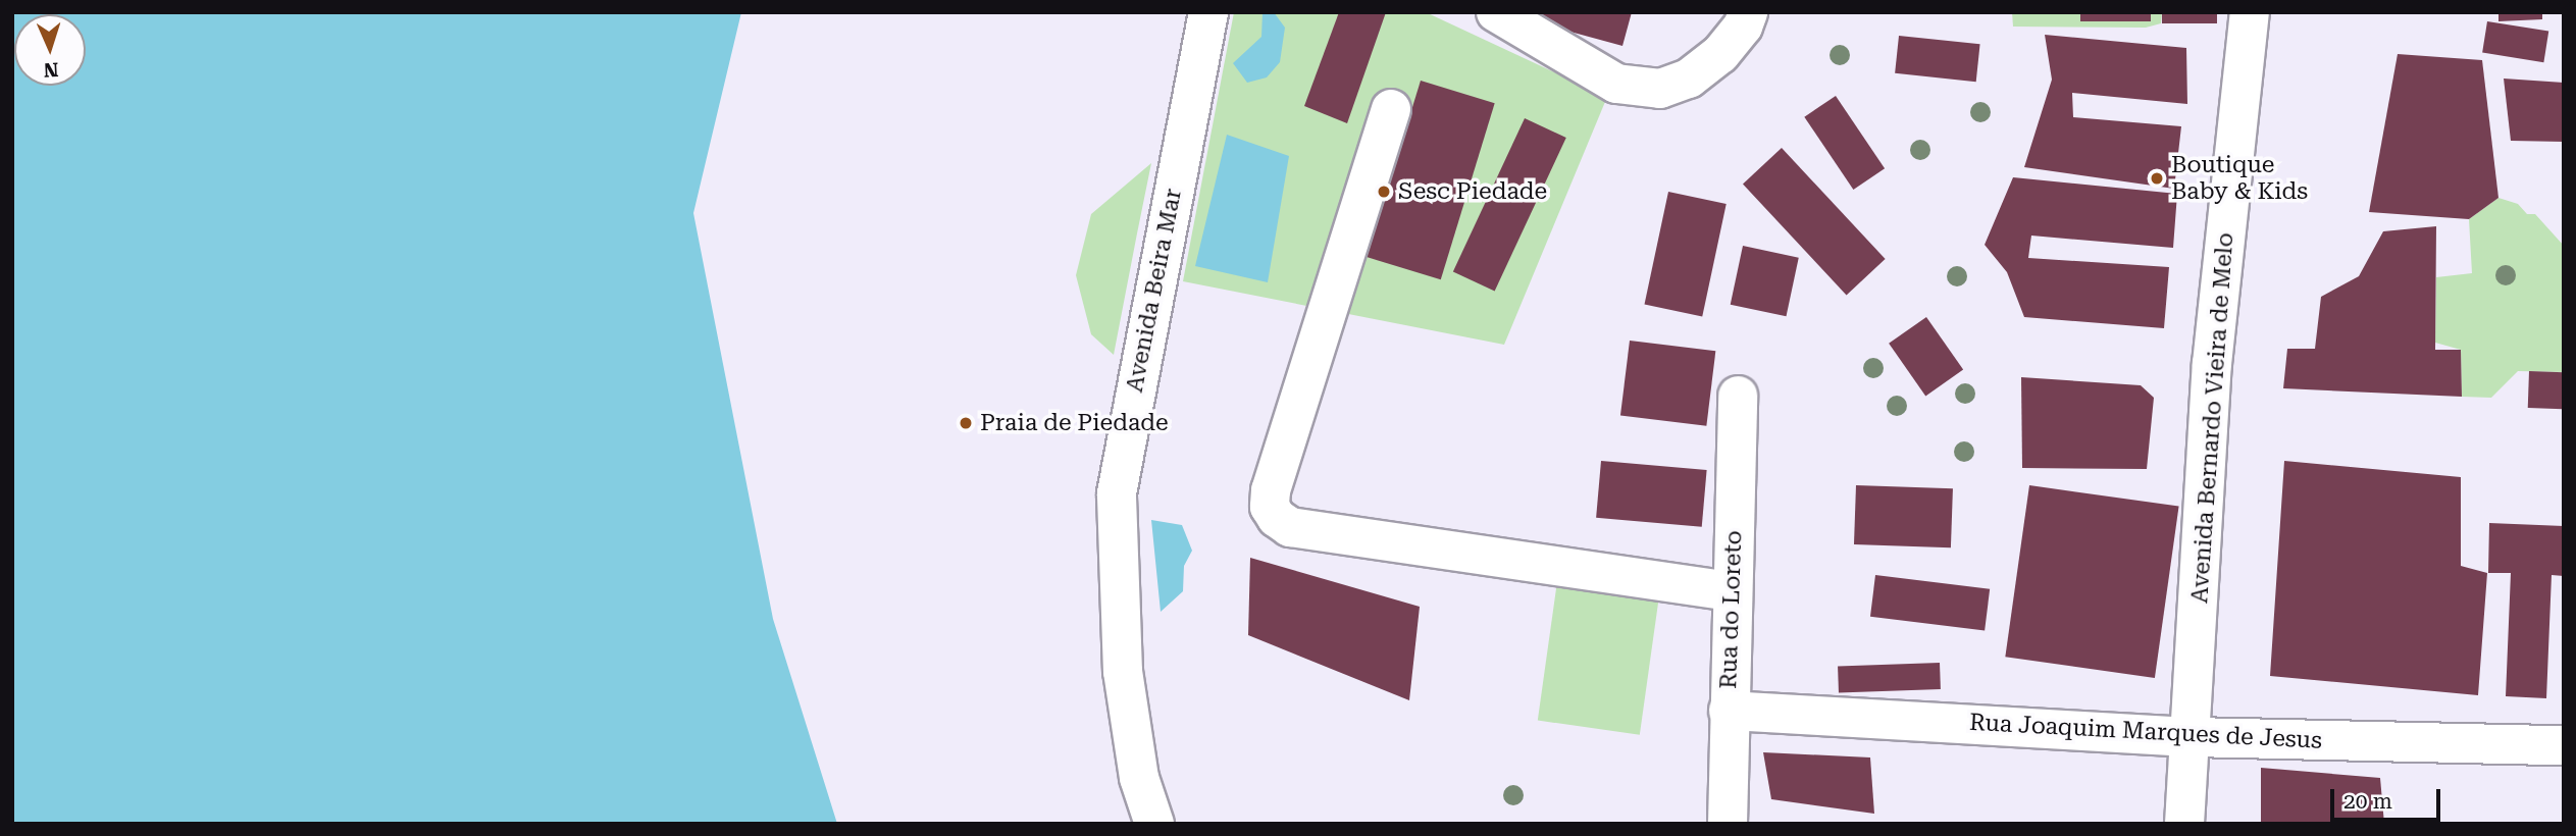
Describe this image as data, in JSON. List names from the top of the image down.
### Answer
{
  "streets": {
    "street": [
      "Avenida Beira Mar",
      "Avenida Bernardo Vieira de Melo",
      "Rua do Loreto",
      "Rua Joaquim Marques de Jesus"
    ]
  },
  "crossings": [
    ["Avenida Bernardo Vieira de Melo", "Rua Joaquim Marques de Jesus"],
    ["Rua do Loreto", "Rua Joaquim Marques de Jesus"]
  ],
  "places": ["Boutique Baby & Kids", "Sesc Piedade", "Praia de Piedade"],
  "scale_bar": "20 m",
  "north": "bottom"
}
